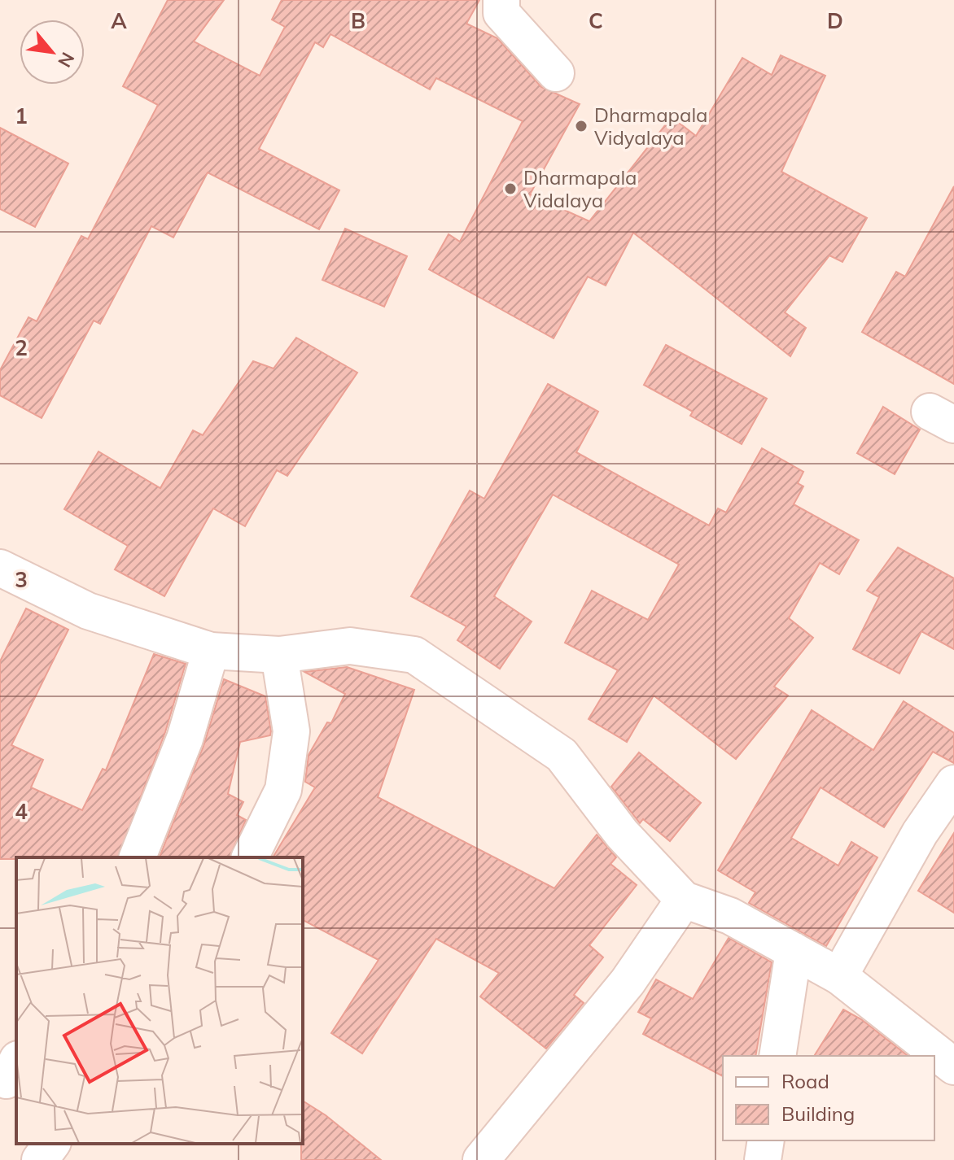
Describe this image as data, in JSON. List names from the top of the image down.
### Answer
{
  "places": ["Dharmapala Vidyalaya", "Dharmapala Vidalaya"],
  "legend": ["Road", "Building"],
  "north": "bottom right",
  "grid": {
    "columns": [
      "A",
      "B",
      "C",
      "D"
    ],
    "rows": [
      "1",
      "2",
      "3",
      "4"
    ]
  }
}
